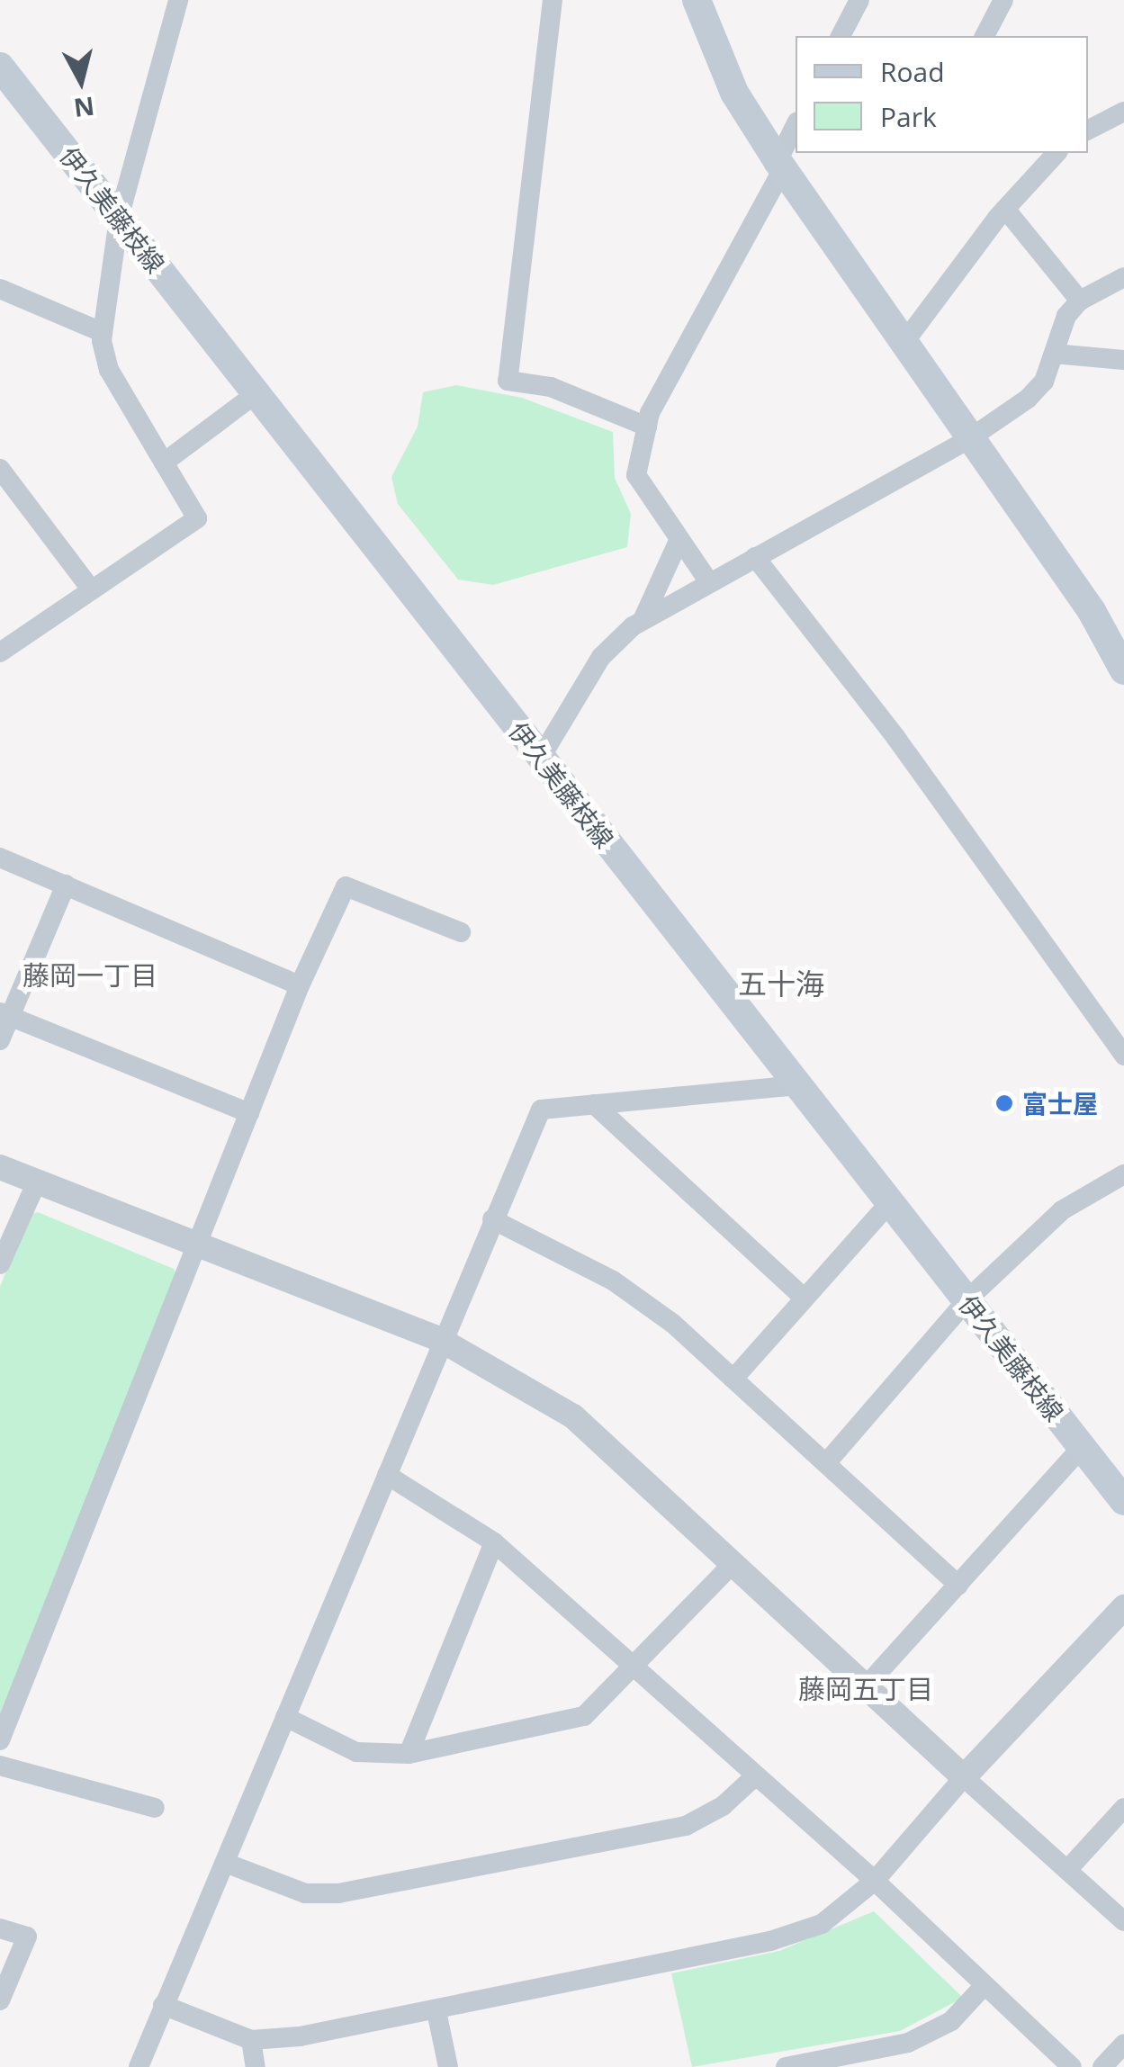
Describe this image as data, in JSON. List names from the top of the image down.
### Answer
{
  "streets": {
    "main road": ["伊久美藤枝線"]
  },
  "districts": ["藤岡一丁目", "五十海", "藤岡五丁目"],
  "places": ["富士屋"],
  "legend": ["Road", "Park"],
  "north": "bottom"
}
